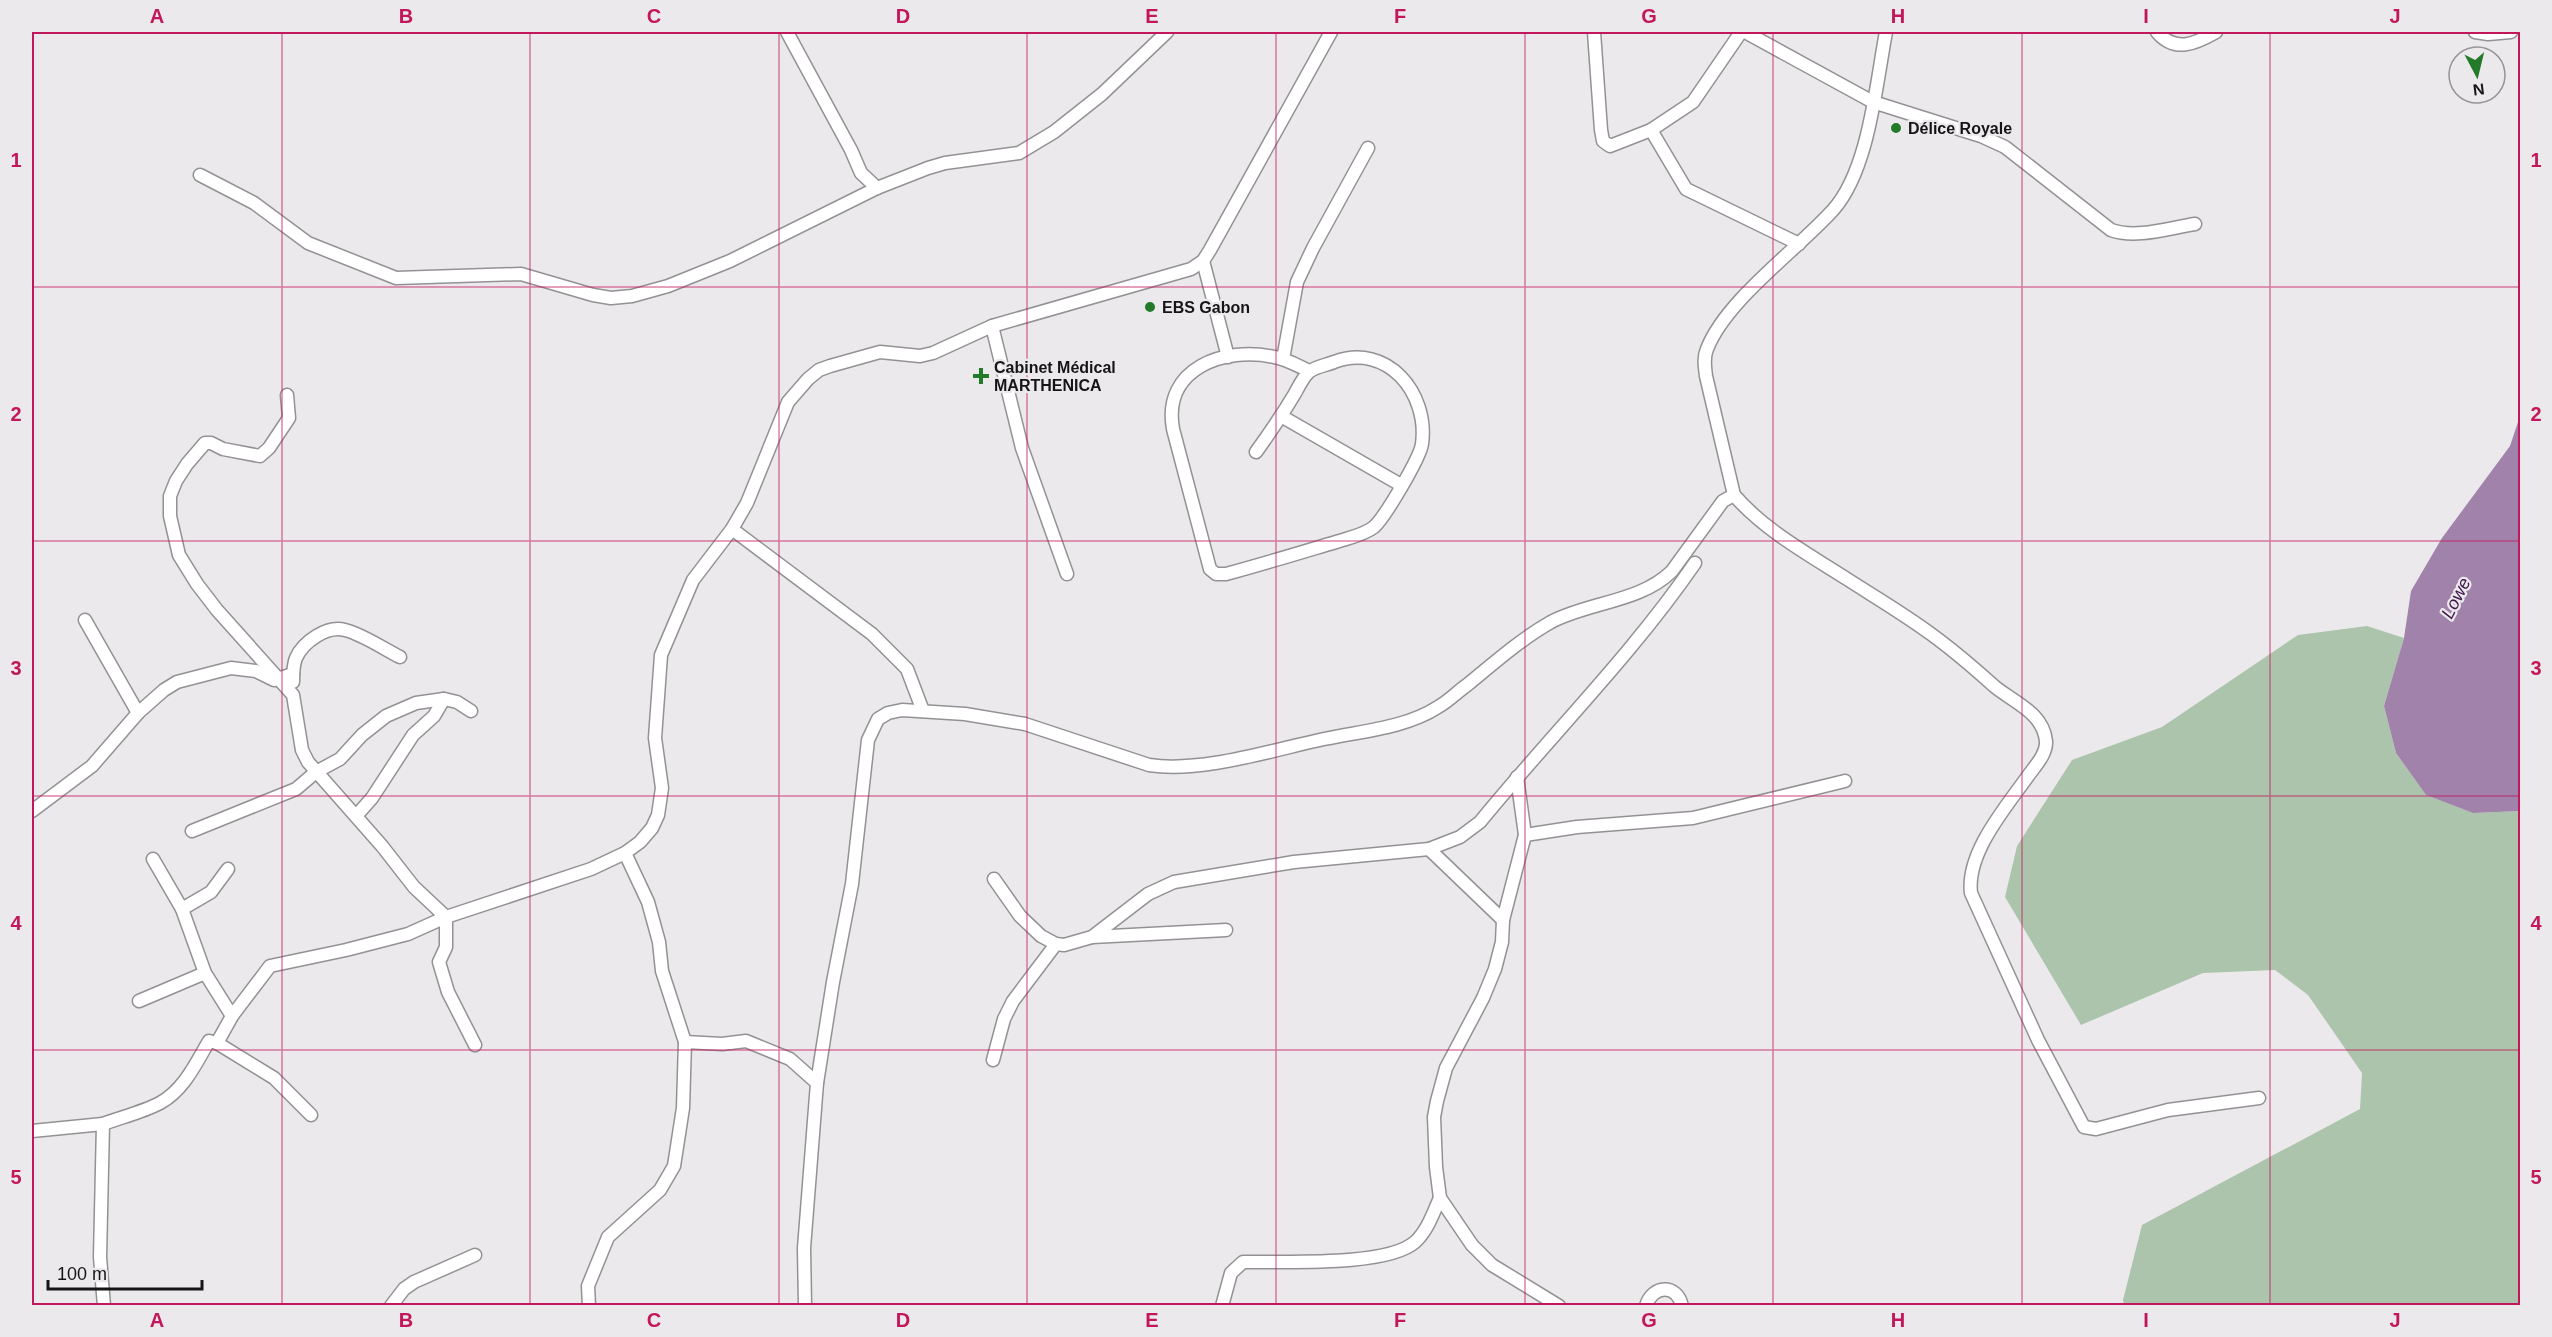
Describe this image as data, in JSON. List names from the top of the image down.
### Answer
{
  "water": ["Lowe"],
  "places": {
    "other": ["Délice Royale", "EBS Gabon"],
    "health": ["Cabinet Médical MARTHENICA"]
  },
  "scale_bar": "100 m",
  "north": "bottom",
  "grid": {
    "columns": [
      "A",
      "B",
      "C",
      "D",
      "E",
      "F",
      "G",
      "H",
      "I",
      "J"
    ],
    "rows": [
      "1",
      "2",
      "3",
      "4",
      "5"
    ]
  }
}
